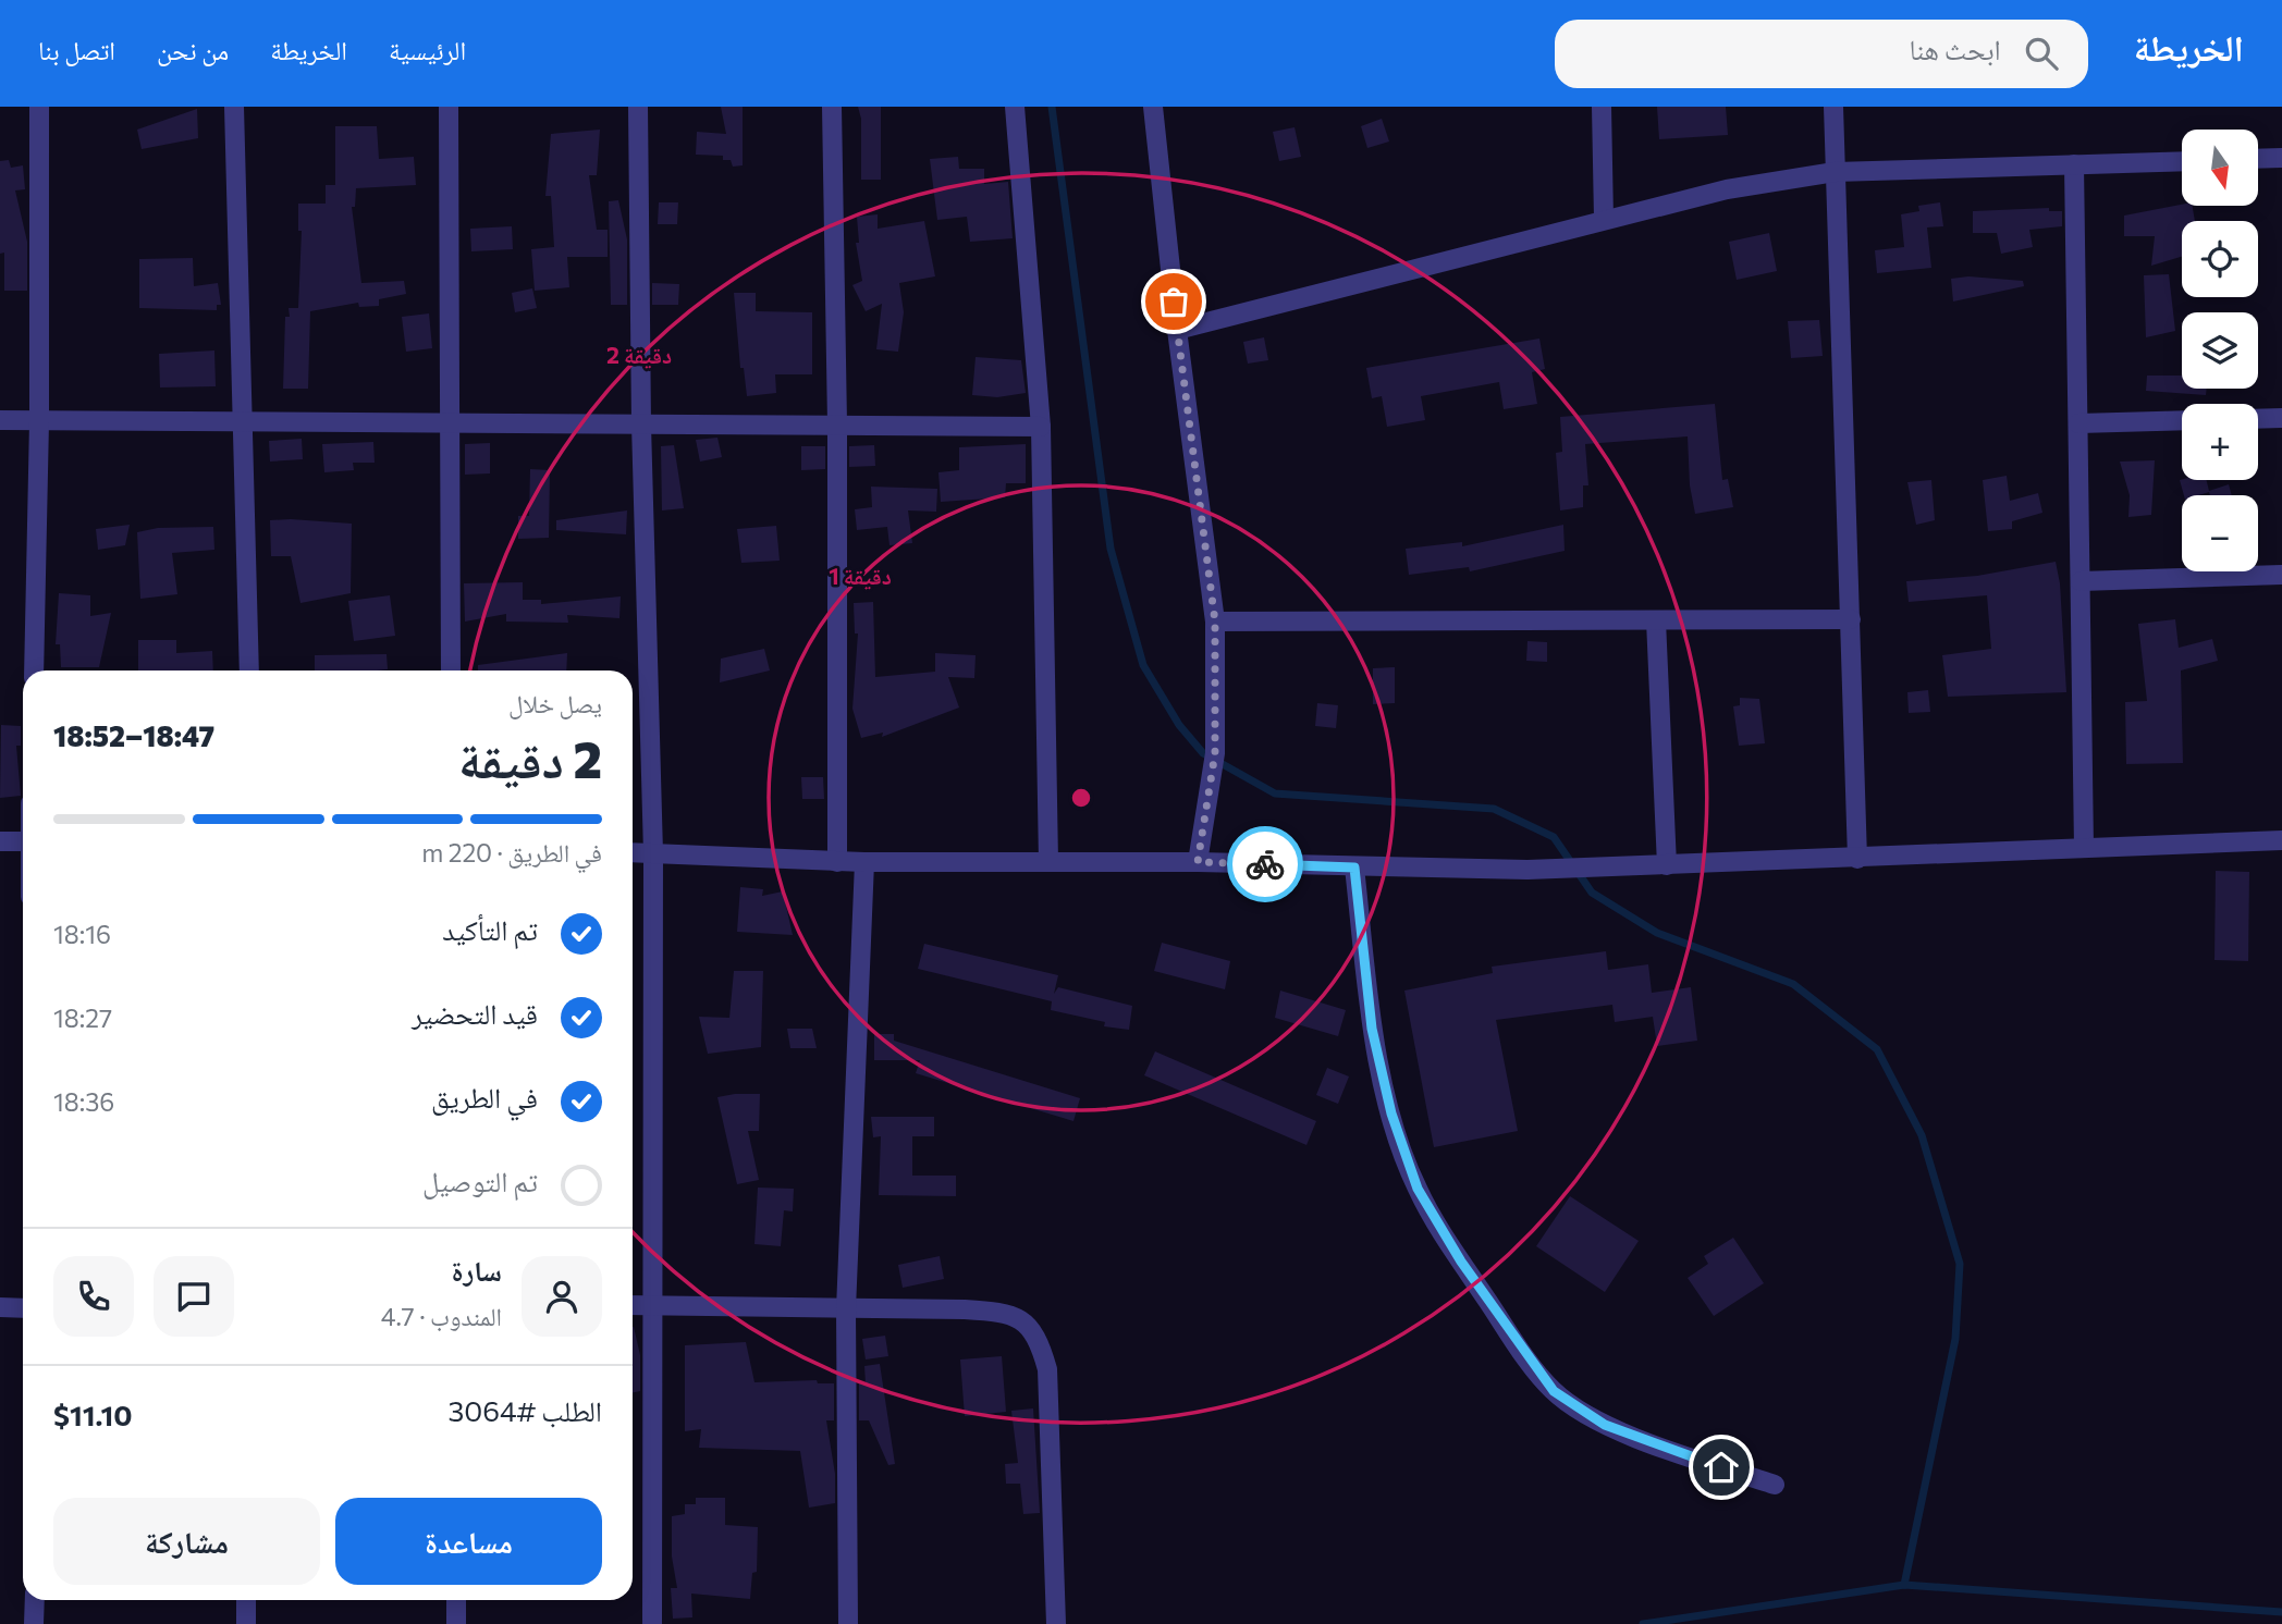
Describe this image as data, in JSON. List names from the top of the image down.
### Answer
{
  "north": "bottom",
  "page": {
    "header": "الخريطة",
    "search": "ابحث هنا",
    "nav": [
      "الرئيسية",
      "الخريطة",
      "من نحن",
      "اتصل بنا"
    ],
    "map_buttons": ["+", "−"],
    "heading": ["2 دقيقة", "يصل خلال", "18:47–18:52"],
    "panel": [
      "سارة",
      "المندوب · 4.7",
      "الطلب #3064",
      "$11.10"
    ],
    "bar": "في الطريق · 220 m",
    "list": [
      ["تم التأكيد", "18:16"],
      ["قيد التحضير", "18:27"],
      ["في الطريق", "18:36"],
      "تم التوصيل"
    ],
    "buttons": ["مساعدة", "مشاركة"]
  },
  "rings": ["2 دقيقة", "1 دقيقة"]
}
